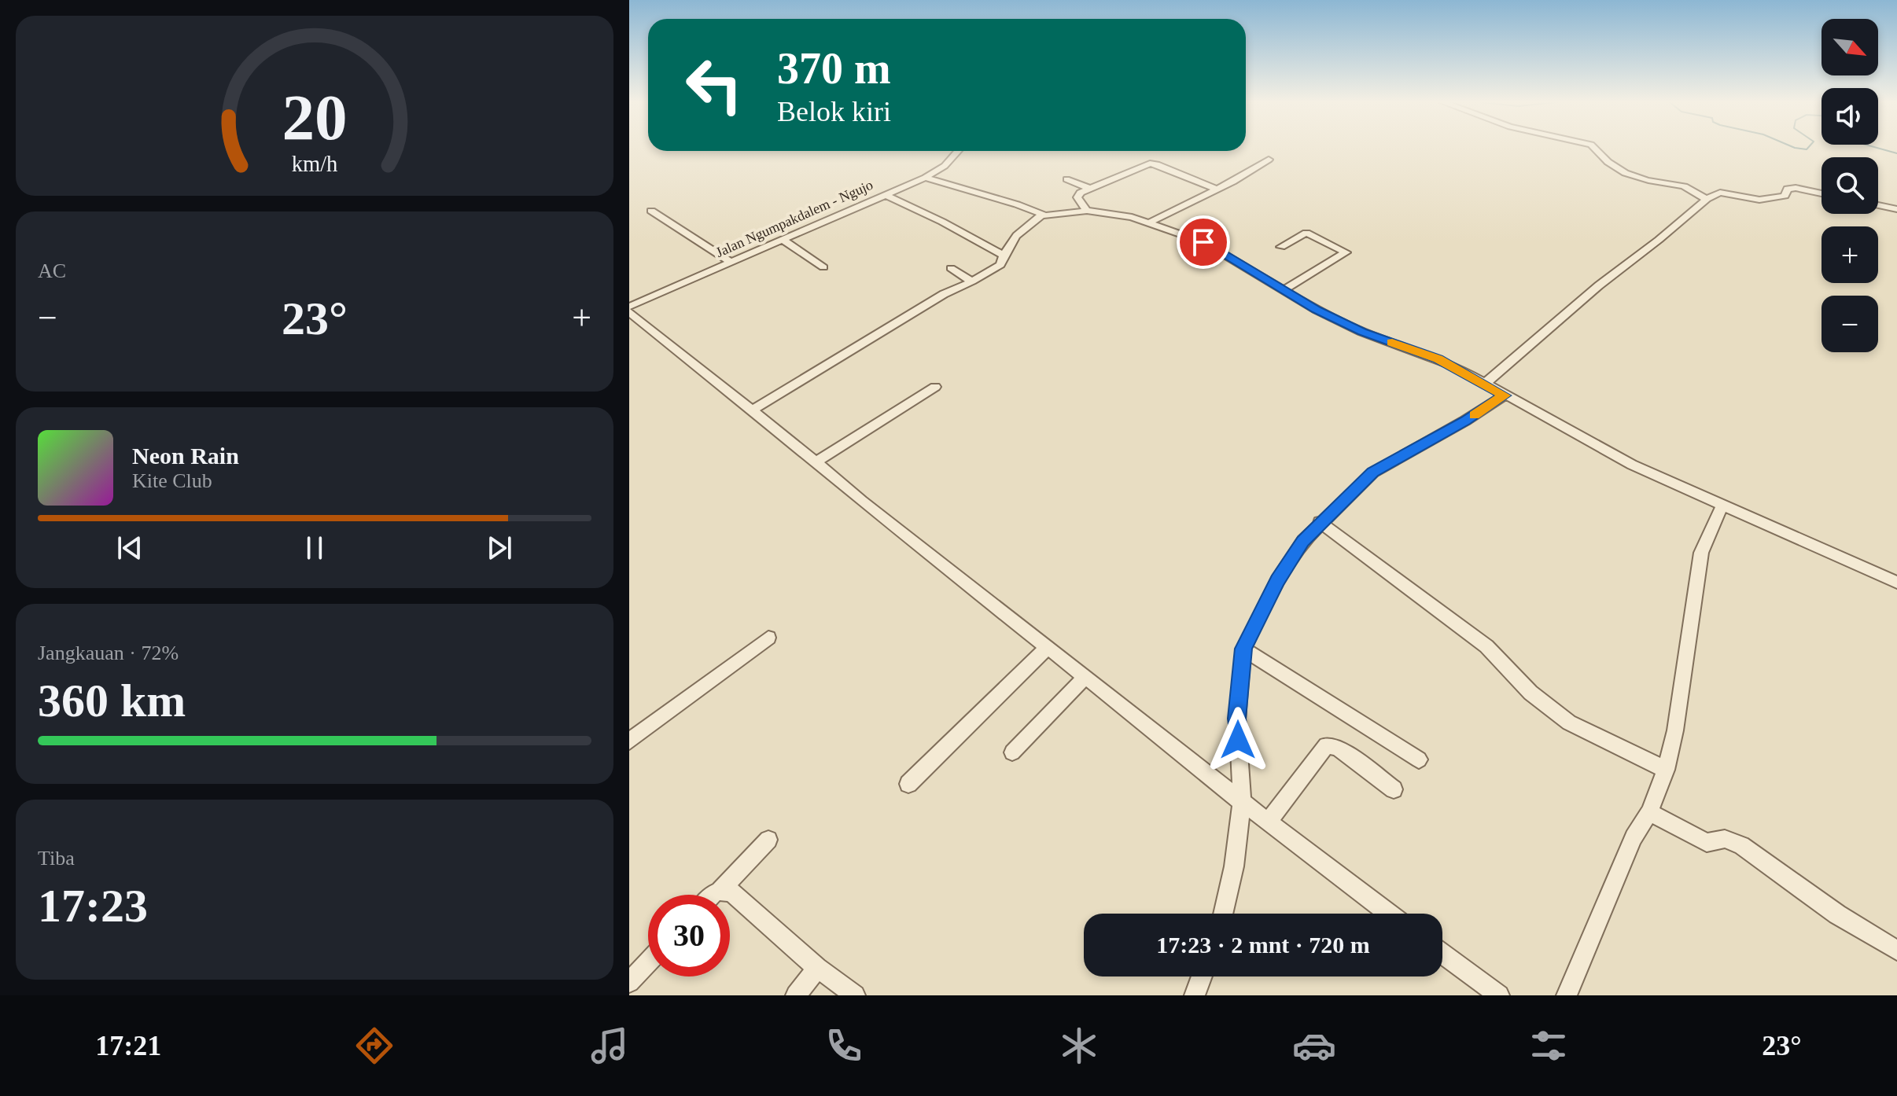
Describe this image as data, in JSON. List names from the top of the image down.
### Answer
{
  "streets": {
    "street": ["Jalan Ngumpakdalem - Ngujo"]
  },
  "north": "bottom right",
  "page": {
    "map_buttons": ["+", "−"],
    "turn": ["370 m", "Belok kiri"],
    "tile": [
      "AC",
      ["Jangkauan · 72%", "360 km"],
      ["Tiba", "17:23"]
    ],
    "heat": ["−", "23°", "+"],
    "song": ["Neon Rain", "Kite Club"],
    "limit": "30",
    "trip": "17:23 · 2 mnt · 720 m",
    "tabs": ["17:21", "23°"],
    "gauge": ["20", "km/h"]
  }
}
